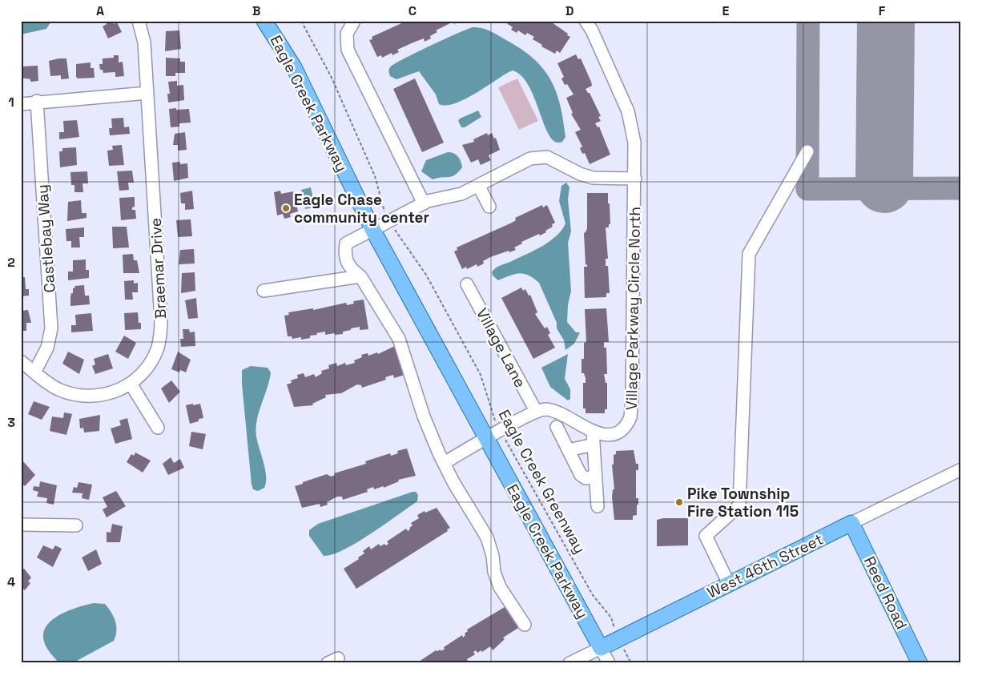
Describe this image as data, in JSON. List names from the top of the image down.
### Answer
{
  "streets": {
    "main road": ["Eagle Creek Parkway", "West 46th Street", "Reed Road"],
    "street": [
      "Castlebay Way",
      "Braemar Drive",
      "Village Parkway Circle North",
      "Village Lane"
    ],
    "path": ["Eagle Creek Greenway"]
  },
  "crossings": [
    ["Eagle Creek Parkway", "West 46th Street"],
    ["Castlebay Way", "Braemar Drive"],
    ["Village Parkway Circle North", "Village Lane"],
    ["West 46th Street", "Reed Road"]
  ],
  "places": ["Eagle Chase community center", "Pike Township Fire Station 115"],
  "grid": {
    "columns": [
      "A",
      "B",
      "C",
      "D",
      "E",
      "F"
    ],
    "rows": [
      "1",
      "2",
      "3",
      "4"
    ]
  }
}
